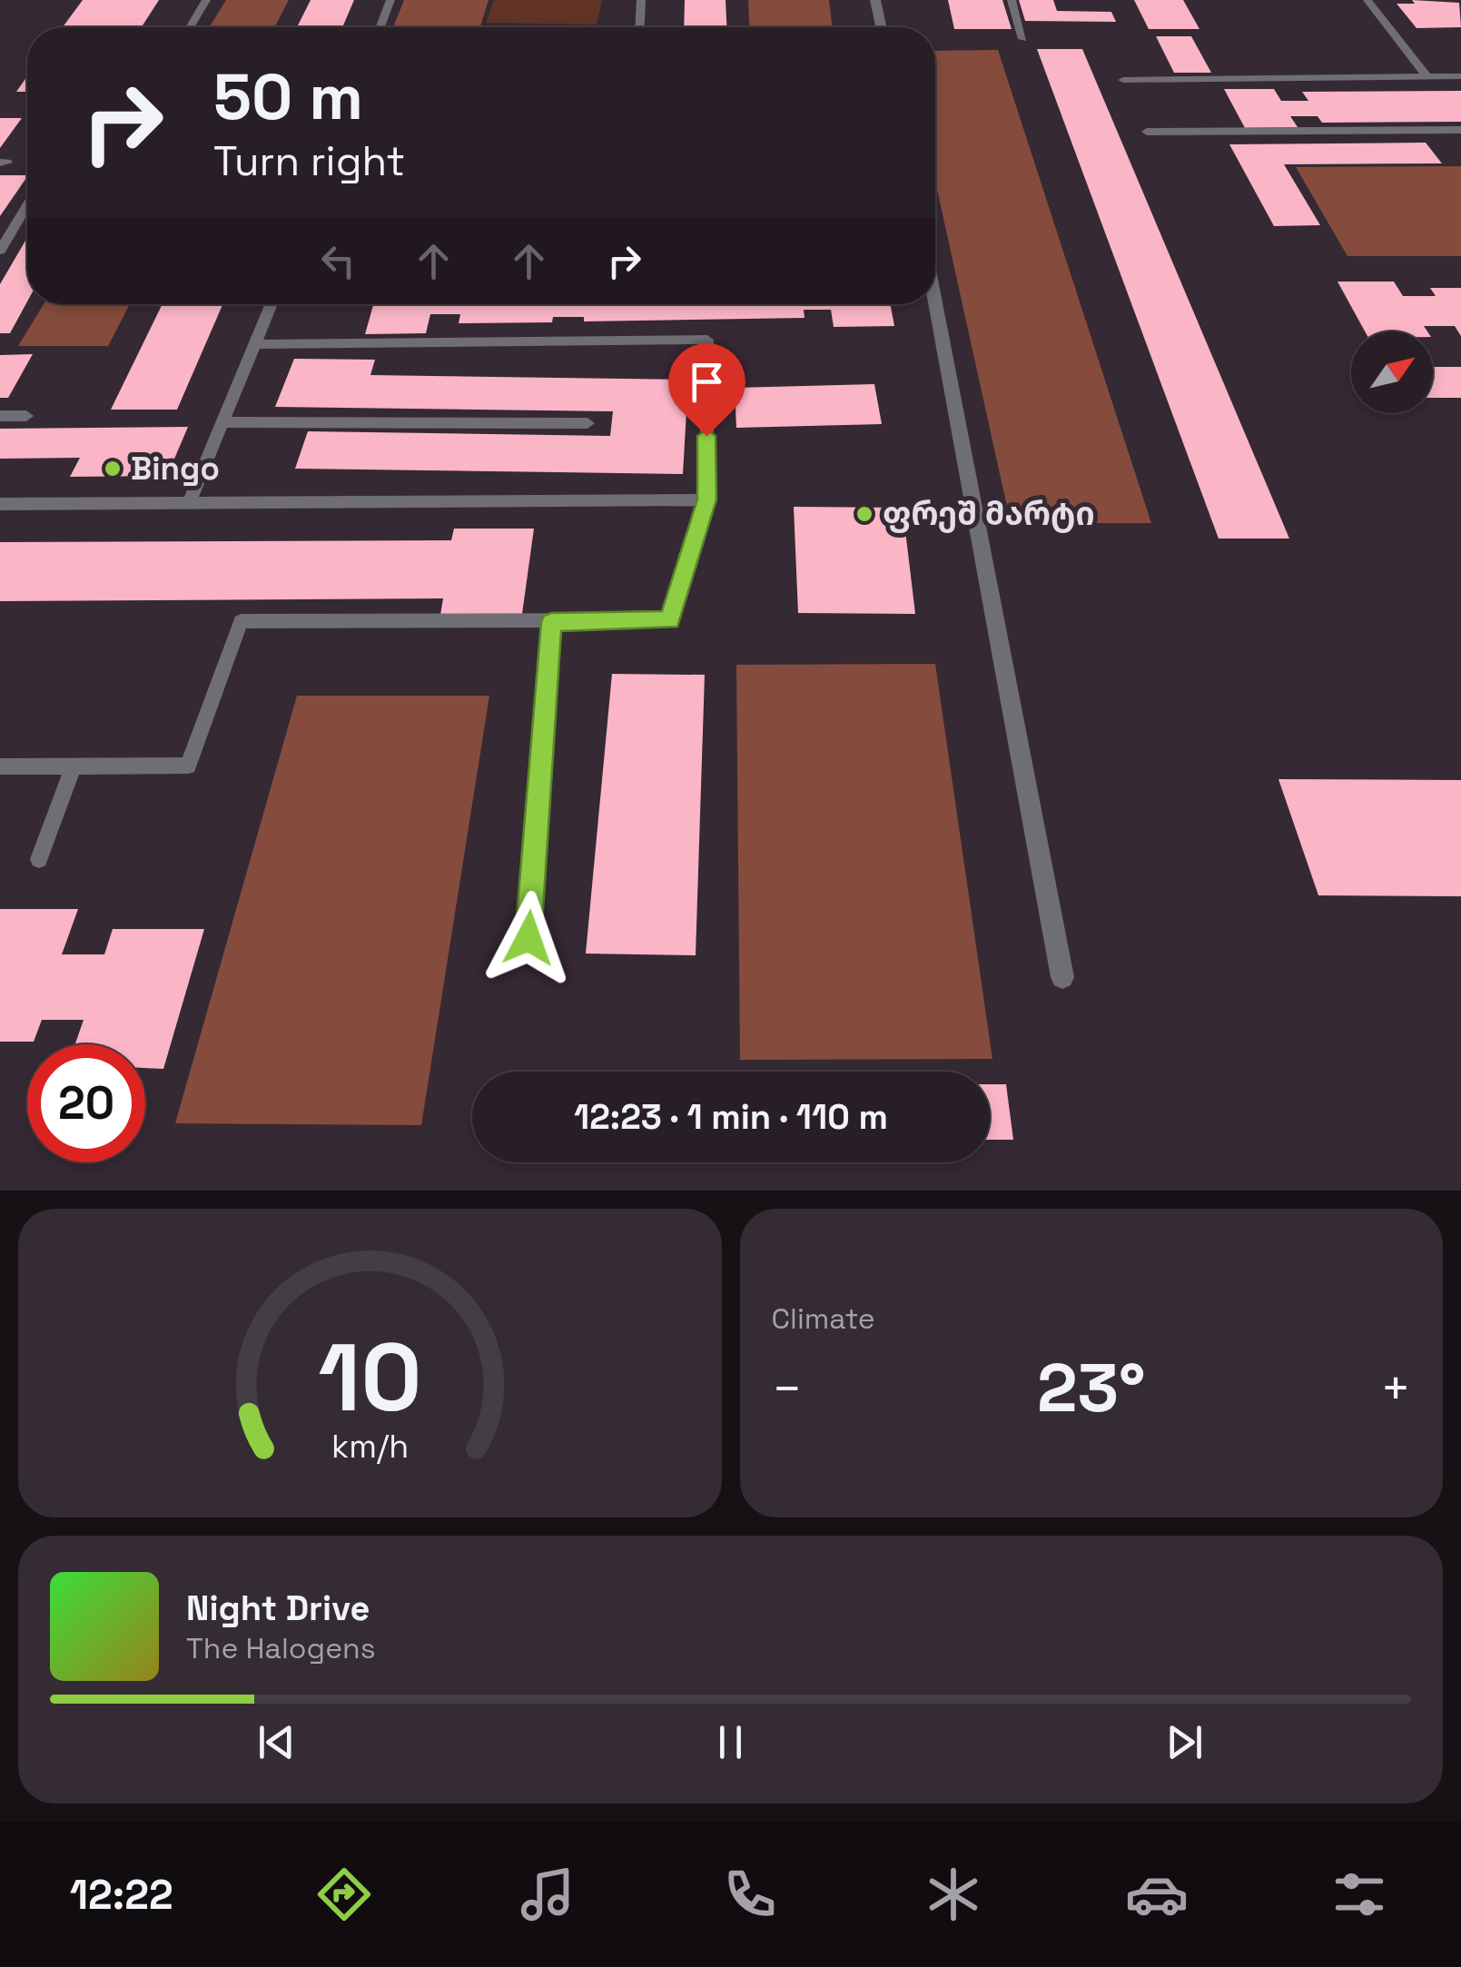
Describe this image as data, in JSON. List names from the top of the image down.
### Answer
{
  "places": ["Bingo", "ფრეშ მარტი"],
  "north": "top right",
  "page": {
    "turn": ["50 m", "Turn right"],
    "limit": "20",
    "trip": "12:23 · 1 min · 110 m",
    "tile": "Climate",
    "heat": ["−", "23°", "+"],
    "song": ["Night Drive", "The Halogens"],
    "tabs": "12:22",
    "gauge": ["10", "km/h"]
  }
}
